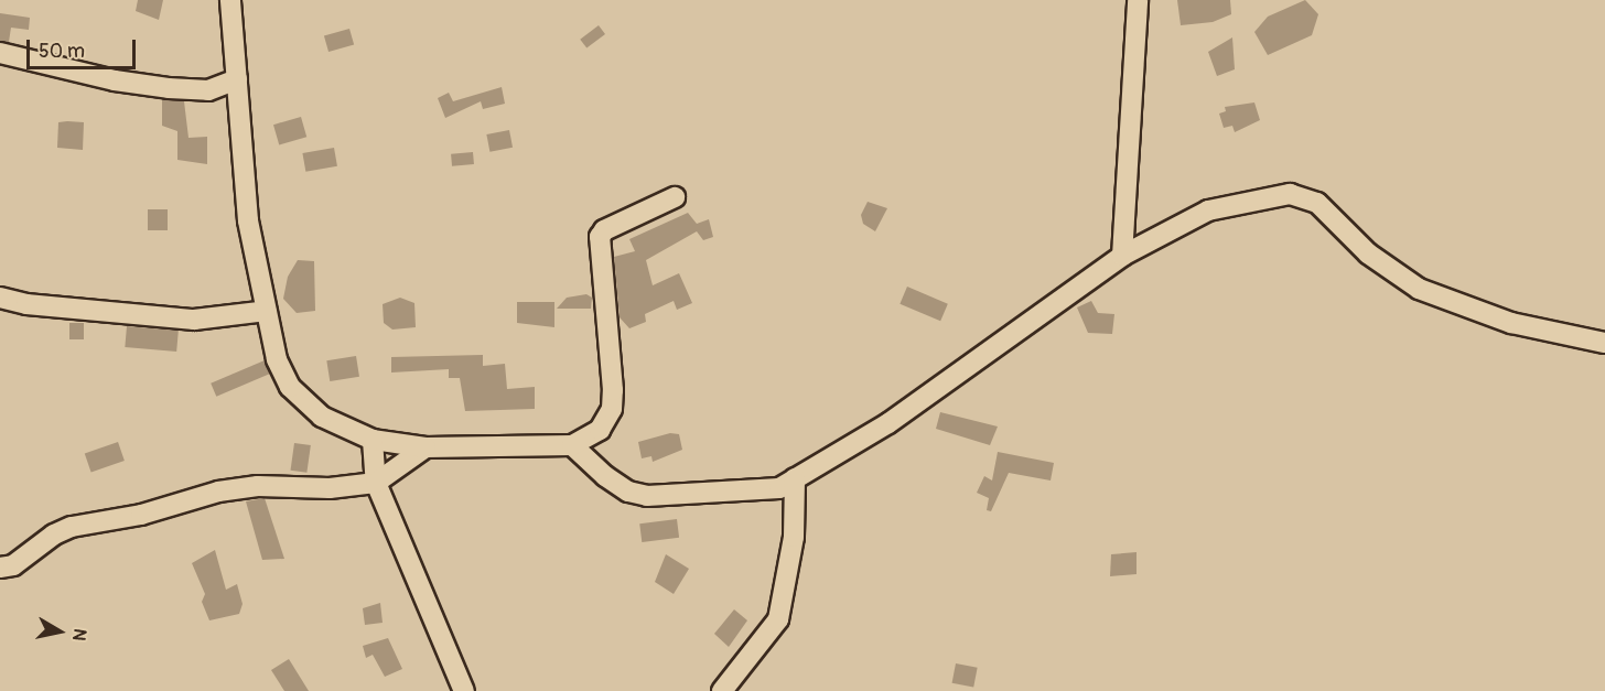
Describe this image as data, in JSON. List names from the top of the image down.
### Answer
{
  "scale_bar": "50 m",
  "north": "right"
}
